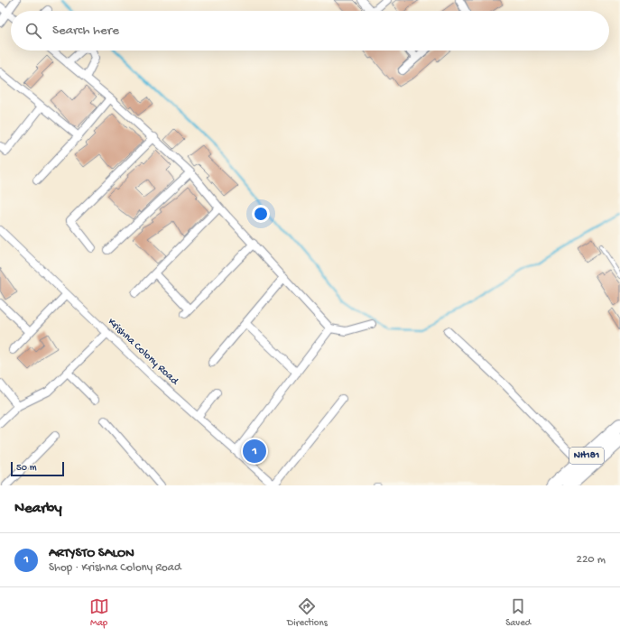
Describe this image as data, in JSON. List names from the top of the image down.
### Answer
{
  "streets": {
    "highway": ["NH181"],
    "street": ["Krishna Colony Road"]
  },
  "scale_bar": "50 m",
  "page": {
    "search": "Search here",
    "pins": "1",
    "scale": "50 m",
    "heading": "Nearby",
    "list": [
      {
        "mark": "1",
        "name": "ARTYSTO SALON",
        "note": "Shop · Krishna Colony Road",
        "value": "220 m"
      }
    ],
    "nav": ["Map", "Directions", "Saved"]
  }
}
